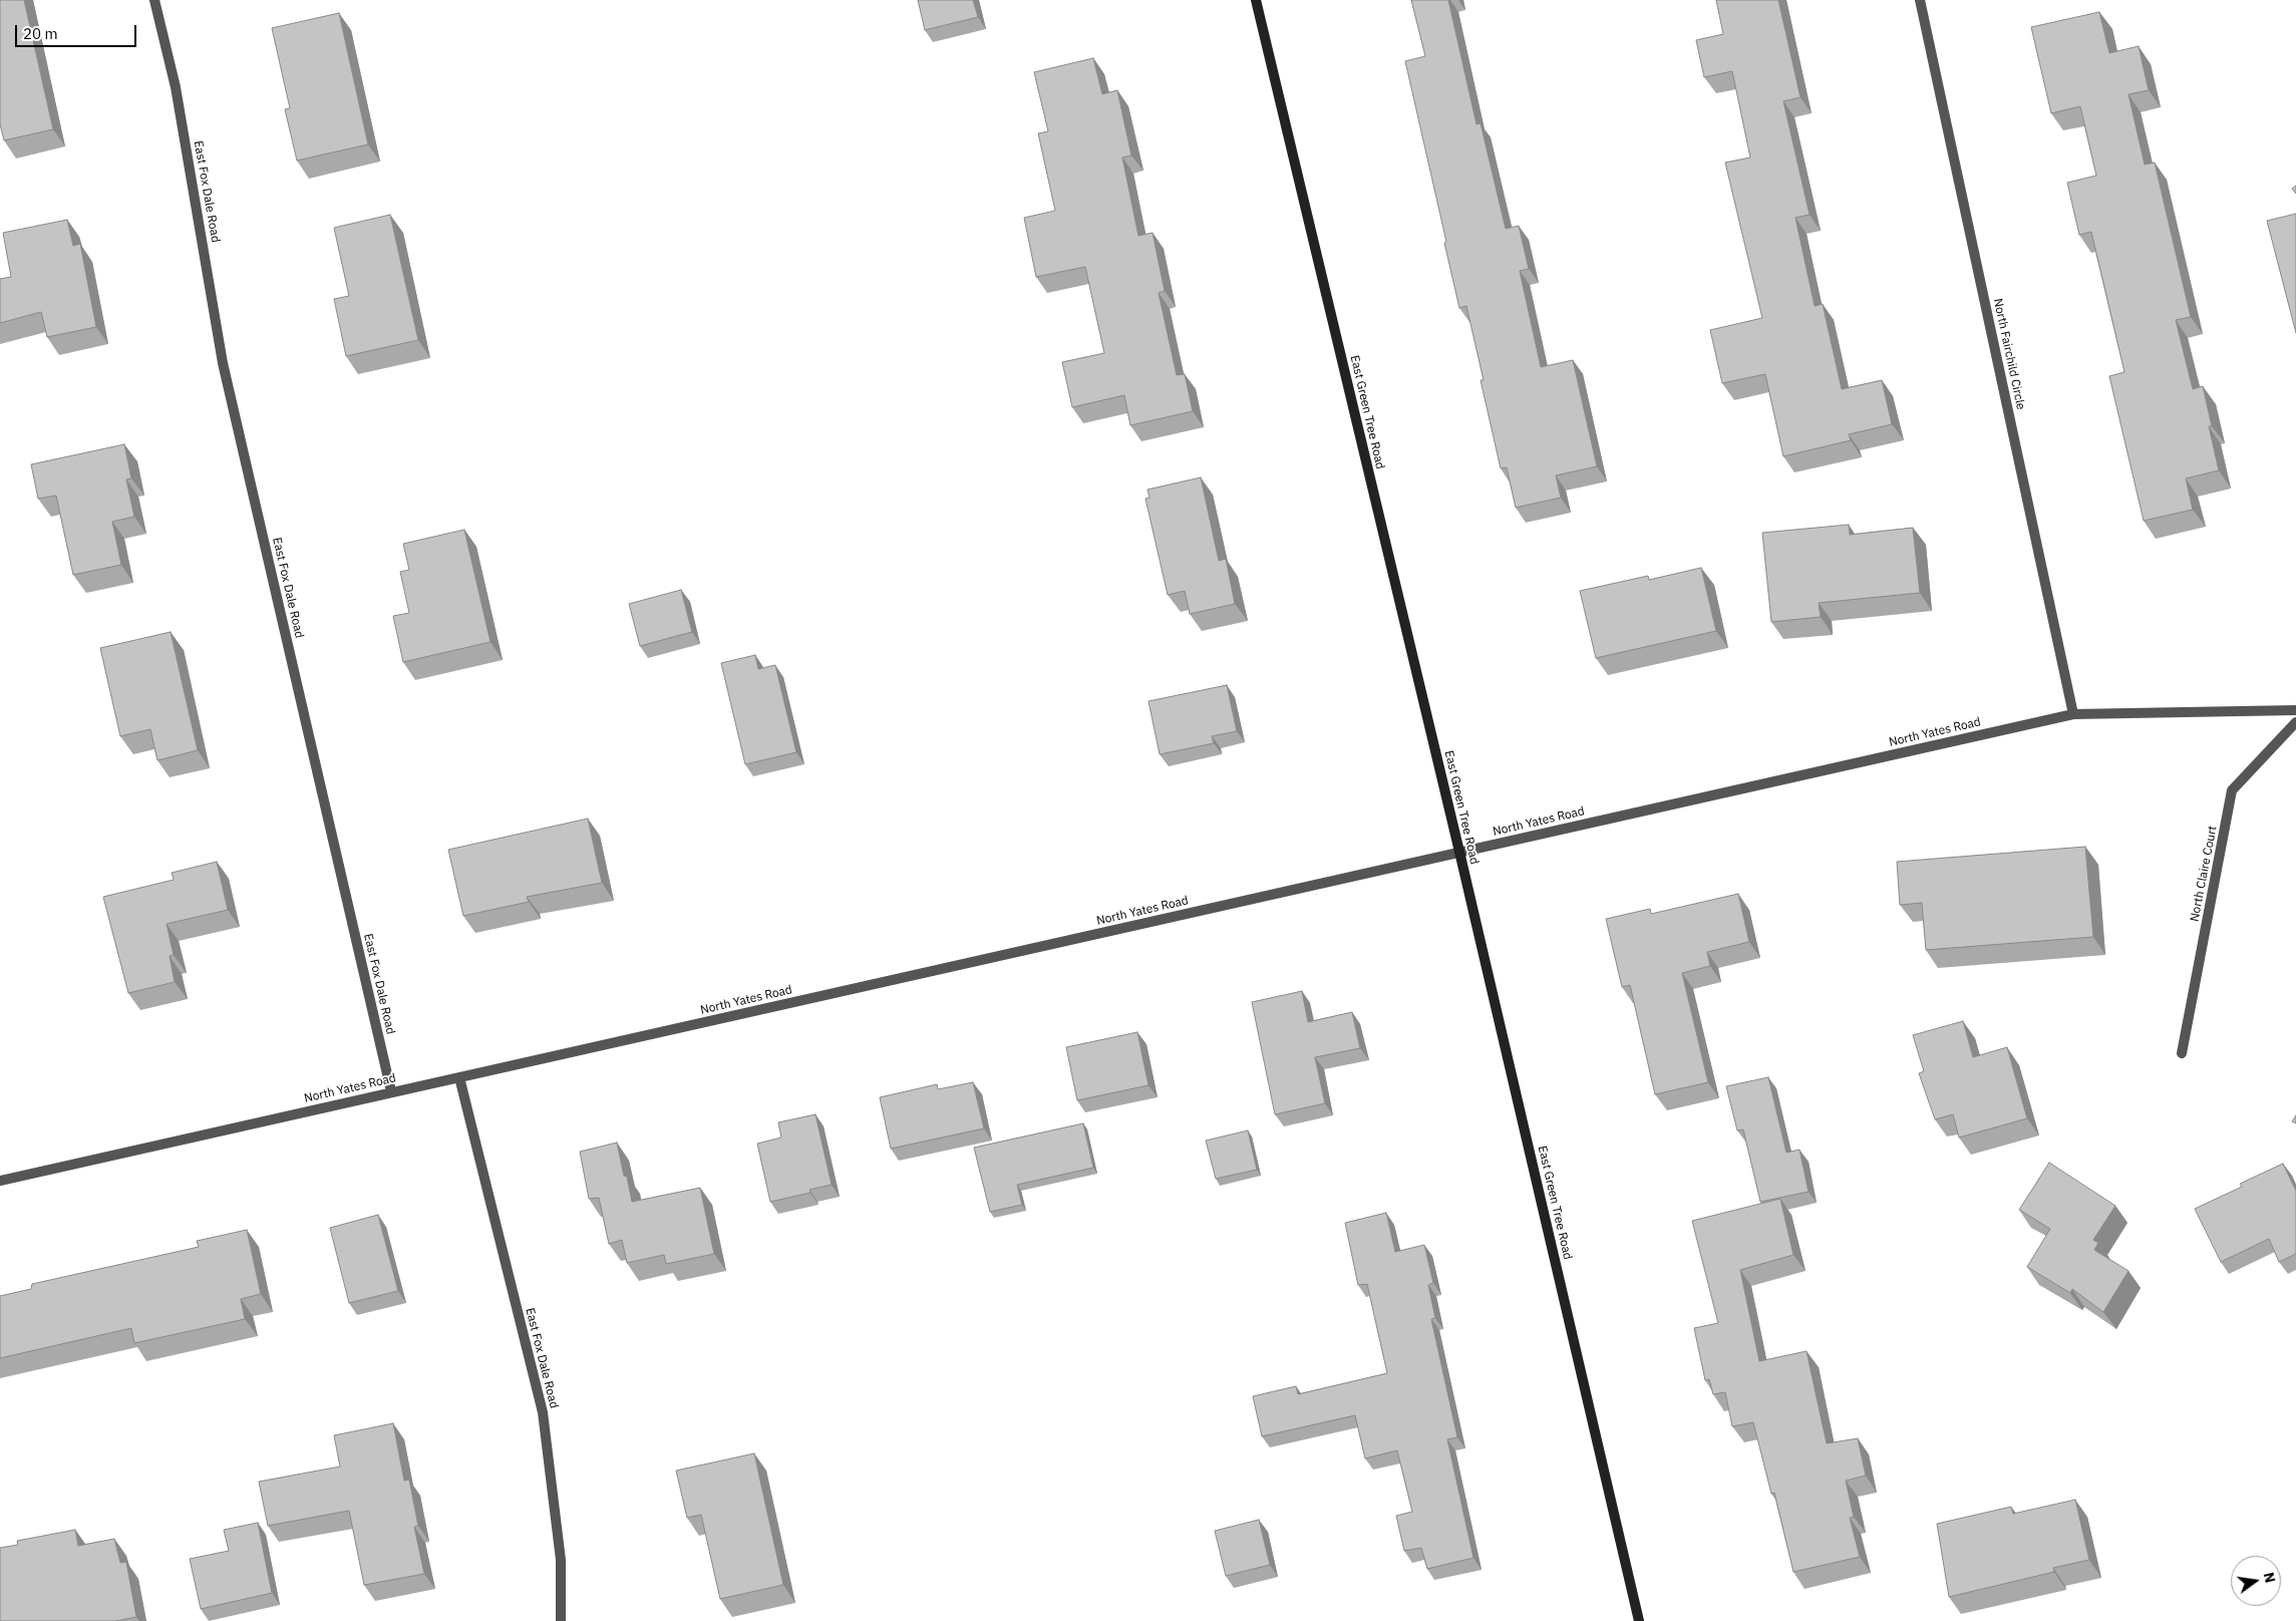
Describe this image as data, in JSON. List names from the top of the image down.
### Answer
{
  "streets": {
    "street": [
      "East Fox Dale Road",
      "North Fairchild Circle",
      "East Green Tree Road",
      "North Yates Road",
      "North Claire Court"
    ]
  },
  "crossings": [
    ["East Fox Dale Road", "North Yates Road"],
    ["North Fairchild Circle", "North Yates Road"],
    ["East Green Tree Road", "North Yates Road"]
  ],
  "scale_bar": "20 m",
  "north": "right"
}
